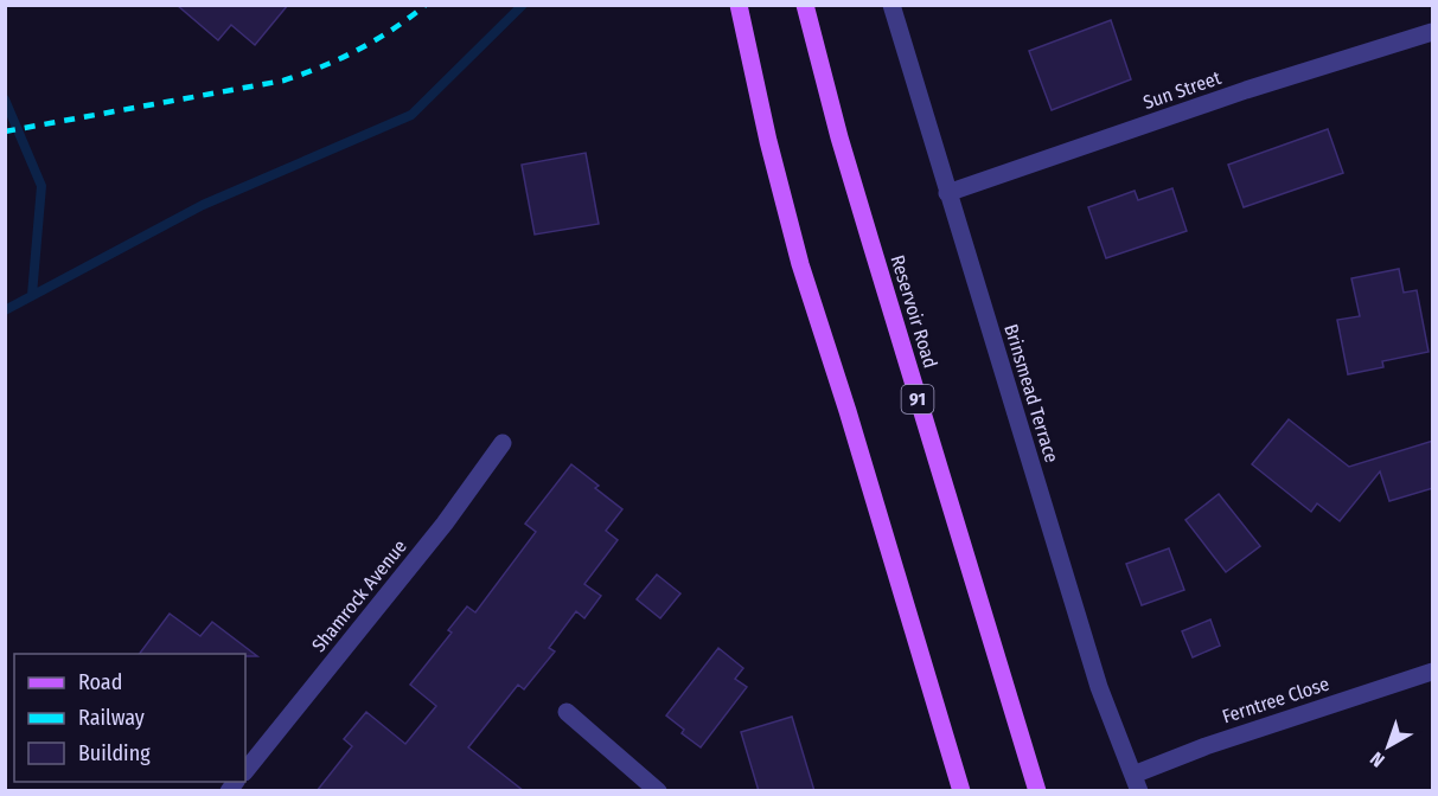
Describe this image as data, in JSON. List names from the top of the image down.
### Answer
{
  "streets": {
    "main road": ["Reservoir Road", "91"],
    "street": [
      "Sun Street",
      "Brinsmead Terrace",
      "Shamrock Avenue",
      "Ferntree Close"
    ]
  },
  "crossings": [
    ["Sun Street", "Brinsmead Terrace"],
    ["Brinsmead Terrace", "Ferntree Close"]
  ],
  "legend": ["Road", "Railway", "Building"],
  "north": "bottom left"
}
